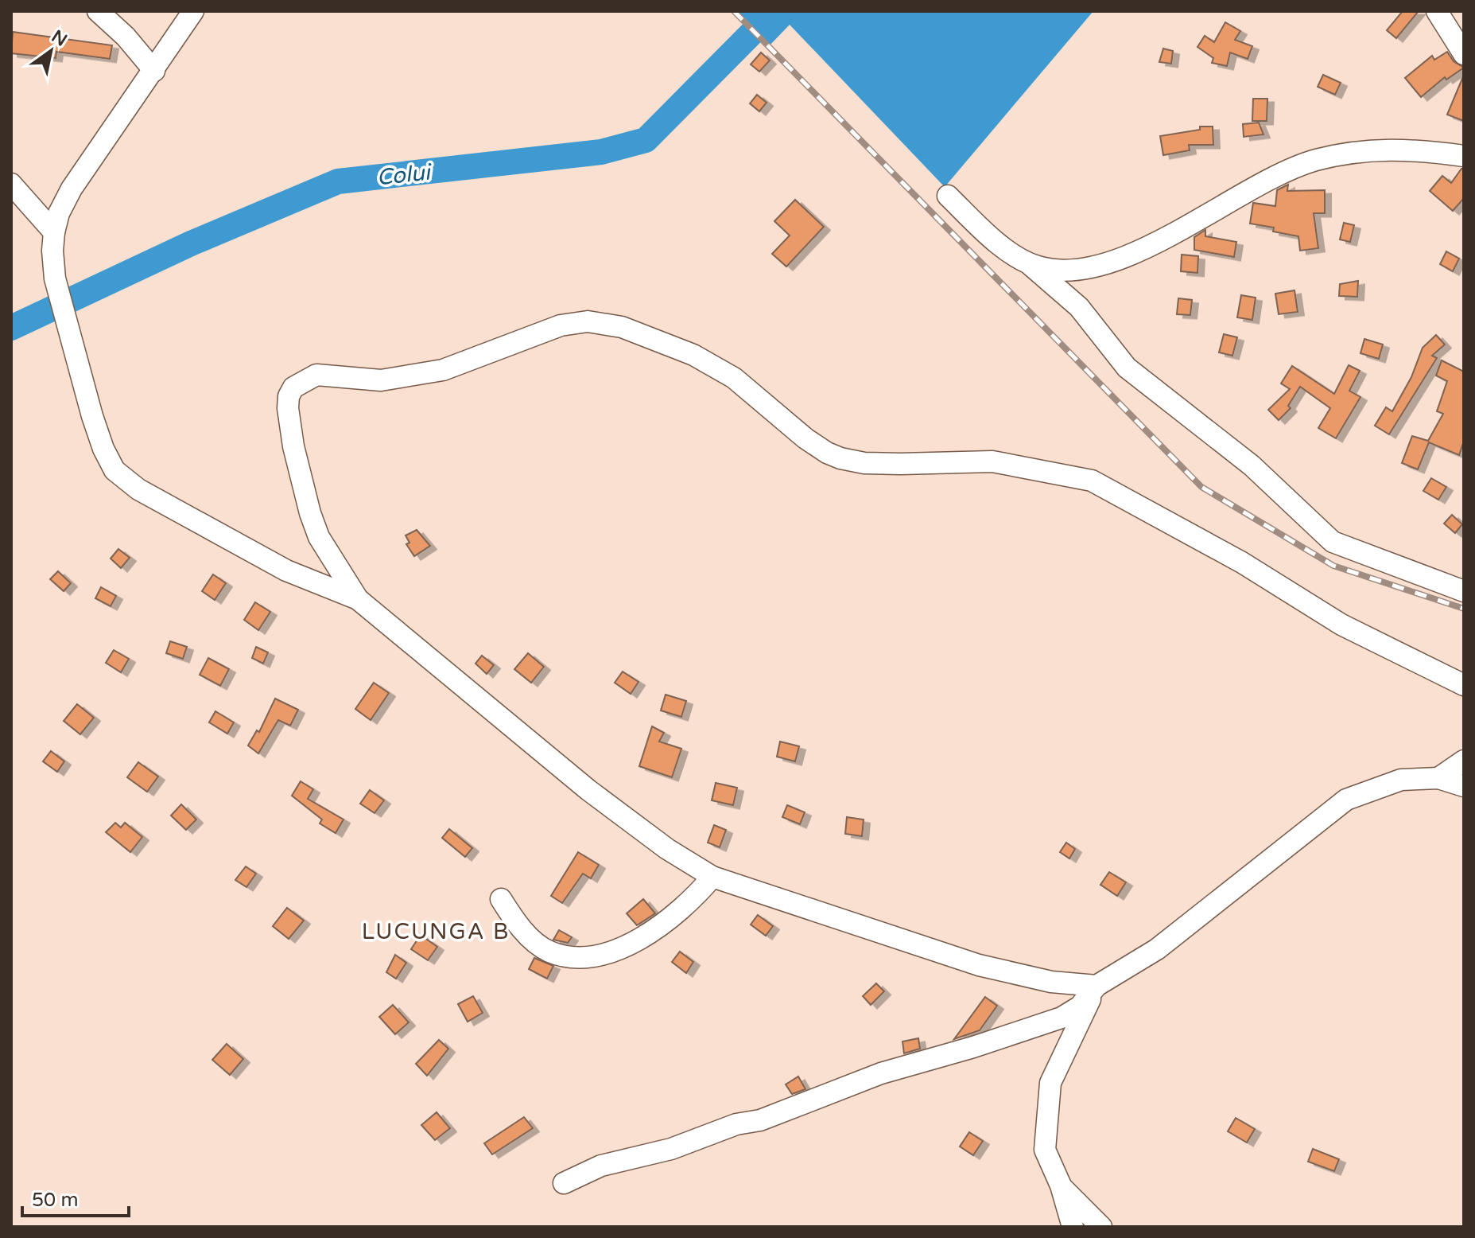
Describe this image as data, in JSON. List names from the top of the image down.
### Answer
{
  "districts": ["LUCUNGA B"],
  "water": ["Colui"],
  "scale_bar": "50 m",
  "north": "top right"
}
